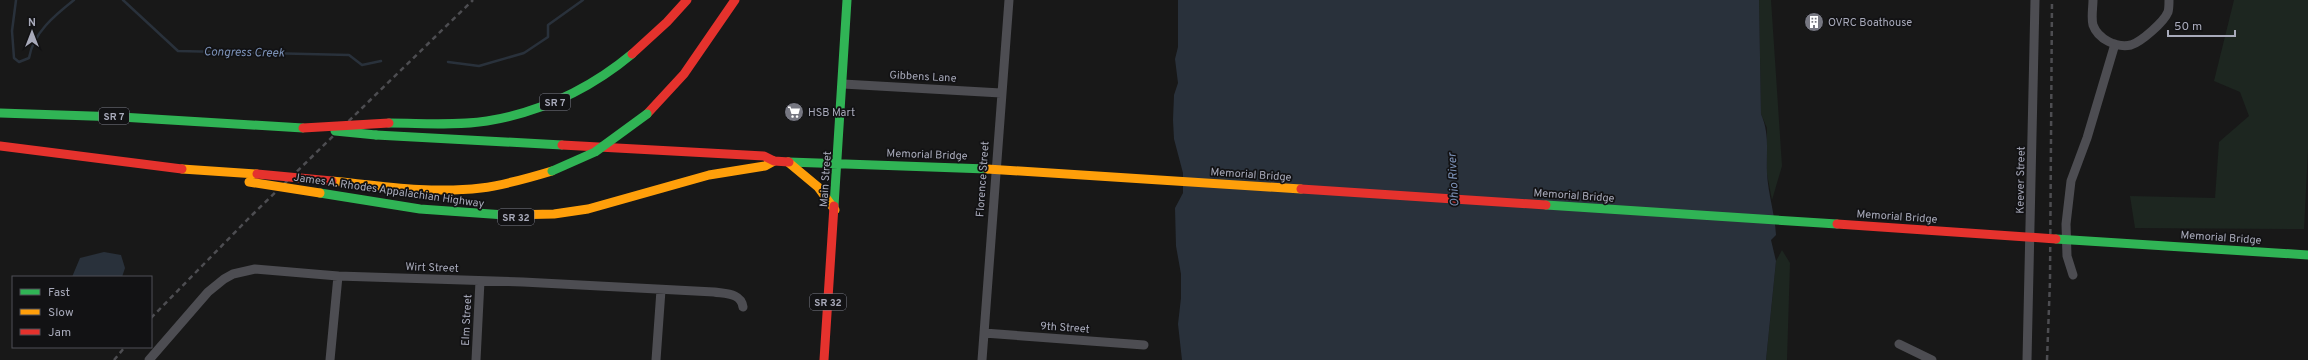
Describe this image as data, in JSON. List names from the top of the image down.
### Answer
{
  "streets": {
    "main road": [
      "SR 7",
      "Memorial Bridge",
      "Main Street",
      "James A. Rhodes Appalachian Highway",
      "SR 32"
    ],
    "street": [
      "Gibbens Lane",
      "Florence Street",
      "Keever Street",
      "Wirt Street",
      "Elm Street",
      "9th Street"
    ]
  },
  "crossings": [
    ["Gibbens Lane", "Main Street"],
    ["Gibbens Lane", "Florence Street"],
    ["SR 7", "James A. Rhodes Appalachian Highway"],
    ["Memorial Bridge", "Main Street"],
    ["Memorial Bridge", "James A. Rhodes Appalachian Highway"],
    ["Main Street", "James A. Rhodes Appalachian Highway"],
    ["Florence Street", "9th Street"],
    ["Wirt Street", "Elm Street"]
  ],
  "water": ["Congress Creek", "Ohio River"],
  "places": {
    "building": ["OVRC Boathouse"],
    "supermarket": ["HSB Mart"]
  },
  "legend": ["Fast", "Slow", "Jam"],
  "scale_bar": "50 m",
  "north": "top"
}
